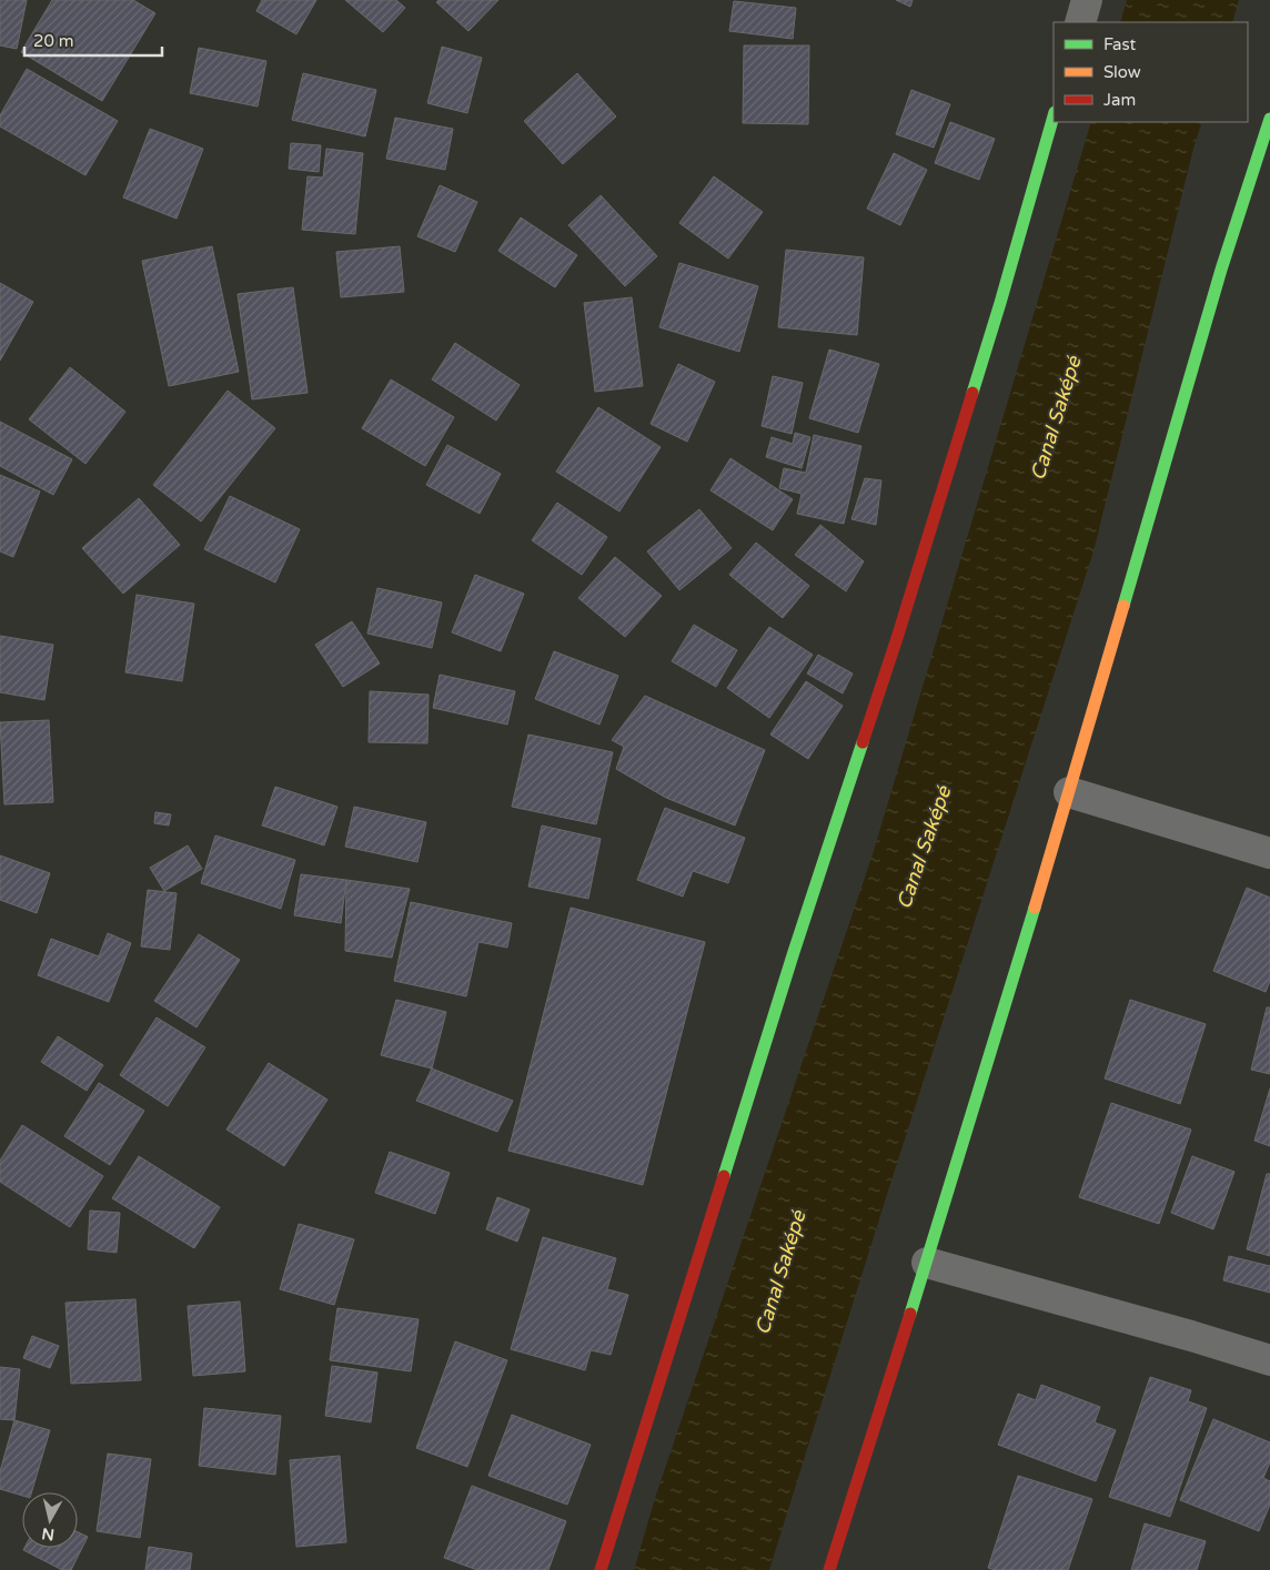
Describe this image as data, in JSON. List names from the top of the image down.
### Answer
{
  "water": ["Canal Saképé"],
  "legend": ["Fast", "Slow", "Jam"],
  "scale_bar": "20 m",
  "north": "bottom"
}
